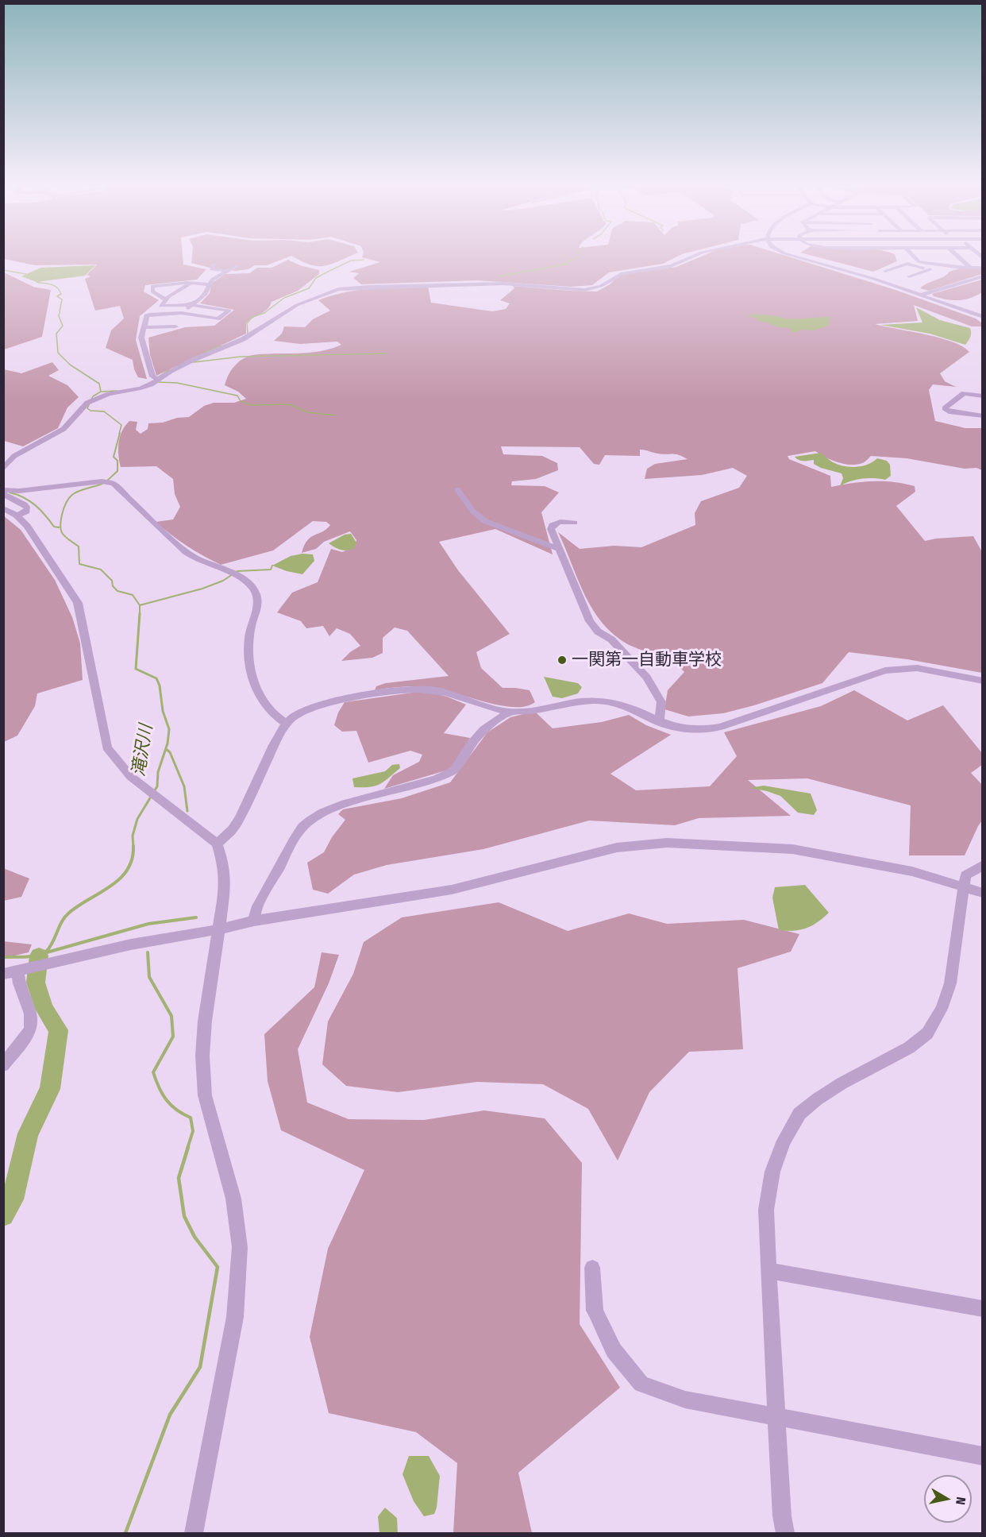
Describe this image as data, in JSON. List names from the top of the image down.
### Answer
{
  "water": ["滝沢川"],
  "places": ["一関第一自動車学校"],
  "north": "right"
}
